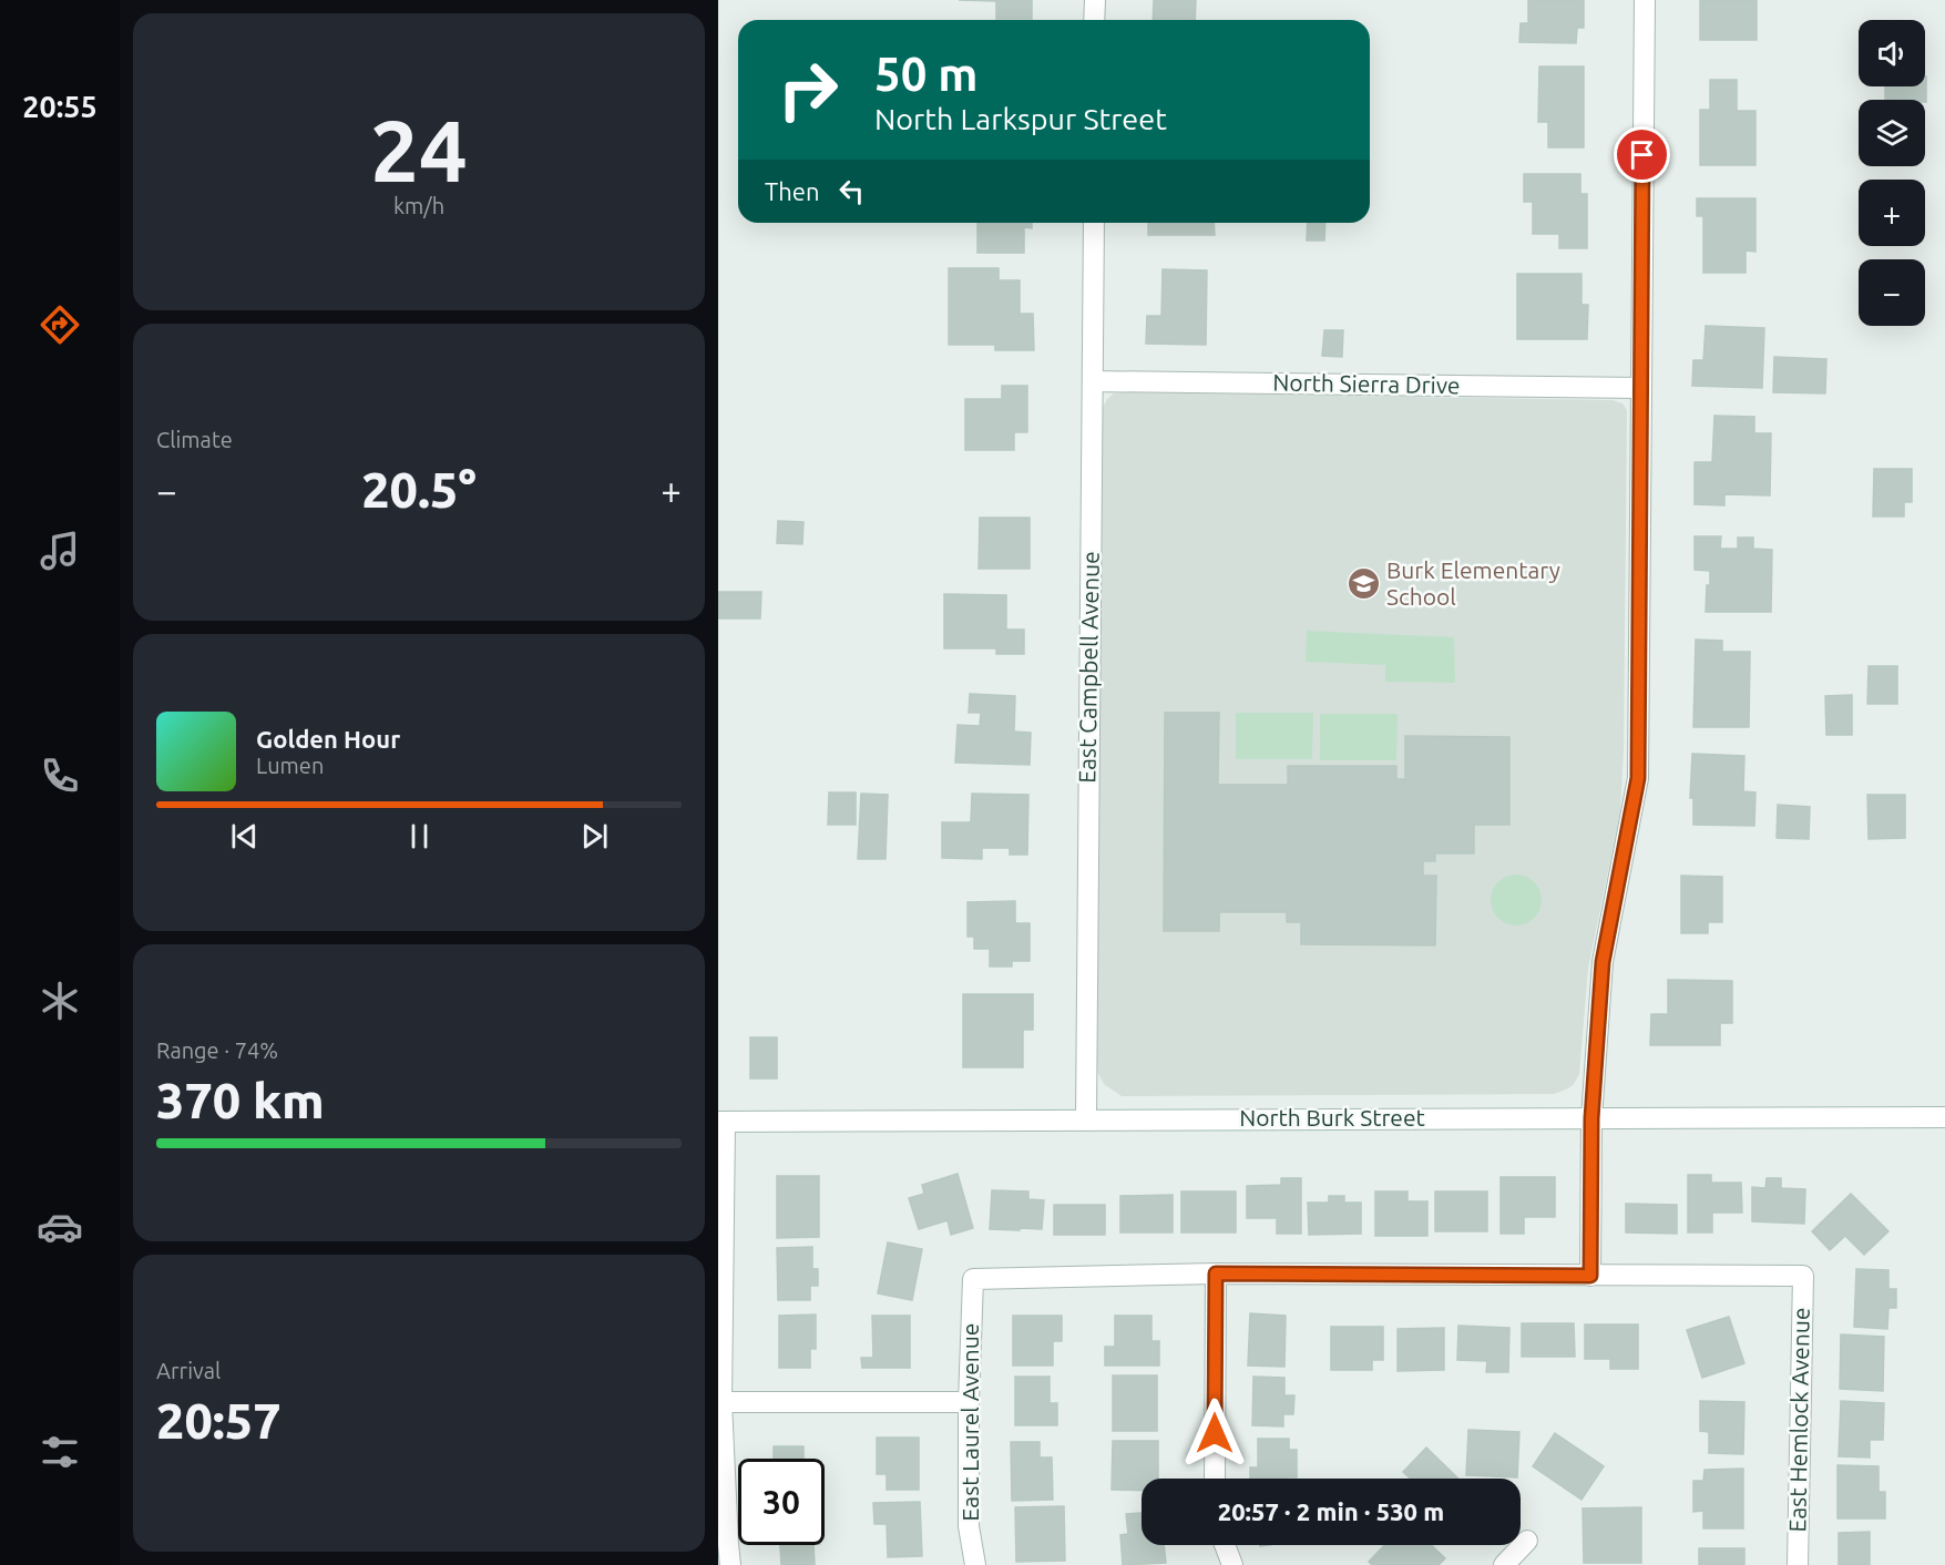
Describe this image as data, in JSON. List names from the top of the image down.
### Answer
{
  "streets": {
    "street": [
      "North Sierra Drive",
      "East Campbell Avenue",
      "North Burk Street",
      "East Hemlock Avenue",
      "East Laurel Avenue"
    ]
  },
  "crossings": [
    ["North Sierra Drive", "East Campbell Avenue"],
    ["East Campbell Avenue", "North Burk Street"]
  ],
  "places": {
    "school or university": ["Burk Elementary School"]
  },
  "page": {
    "tabs": "20:55",
    "tile": [
      ["24", "km/h"],
      "Climate",
      ["Range · 74%", "370 km"],
      ["Arrival", "20:57"]
    ],
    "map_buttons": ["+", "−"],
    "turn": ["50 m", "North Larkspur Street"],
    "then": "Then",
    "heat": ["−", "20.5°", "+"],
    "song": ["Golden Hour", "Lumen"],
    "limit": "30",
    "trip": "20:57 · 2 min · 530 m"
  }
}
